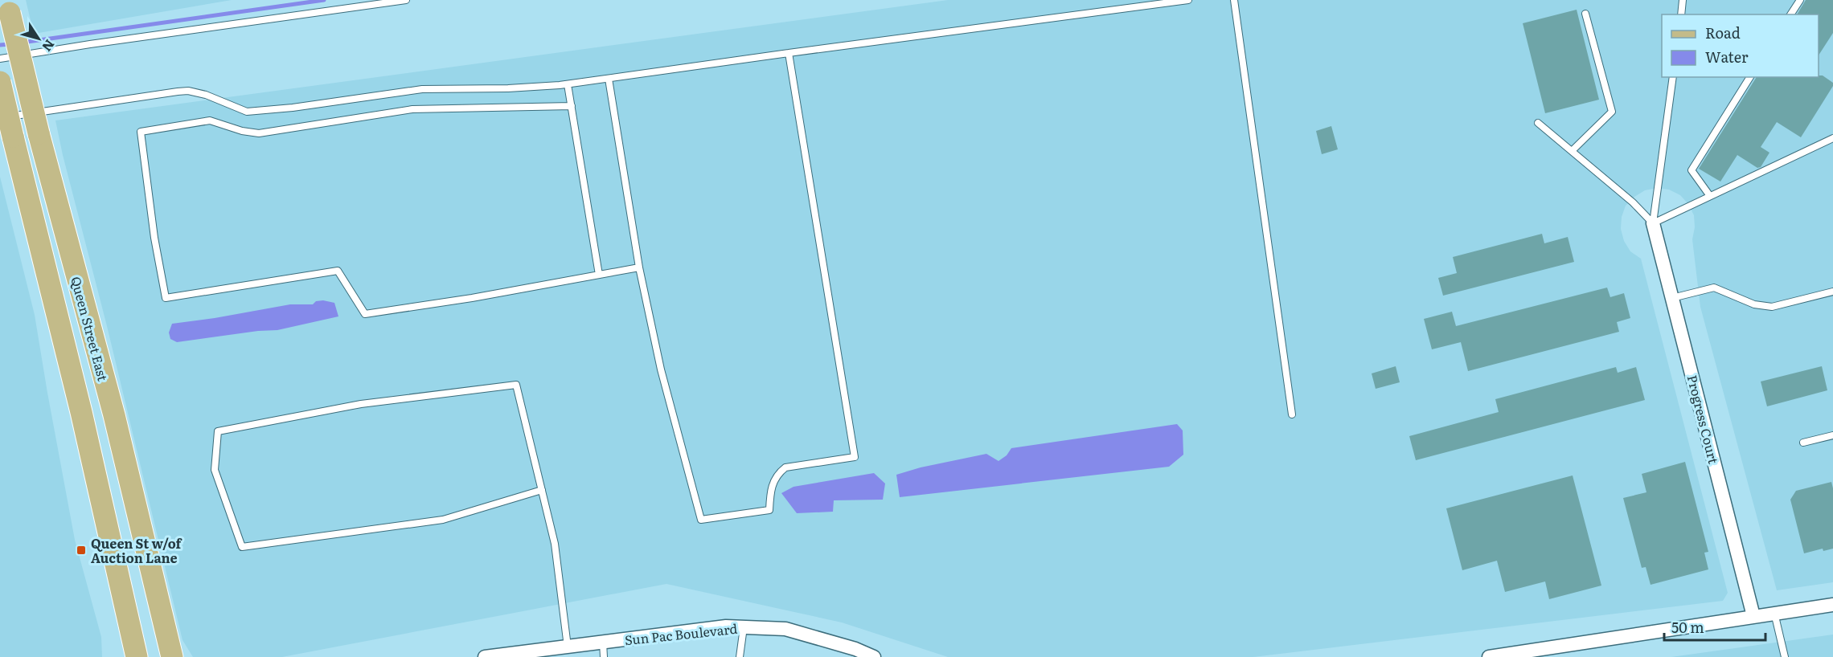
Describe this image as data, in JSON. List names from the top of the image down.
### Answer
{
  "streets": {
    "main road": ["Queen Street East"],
    "street": ["Progress Court", "Sun Pac Boulevard"]
  },
  "places": {
    "transit": ["Queen St w/of Auction Lane"]
  },
  "legend": ["Road", "Water"],
  "scale_bar": "50 m",
  "north": "bottom right"
}
